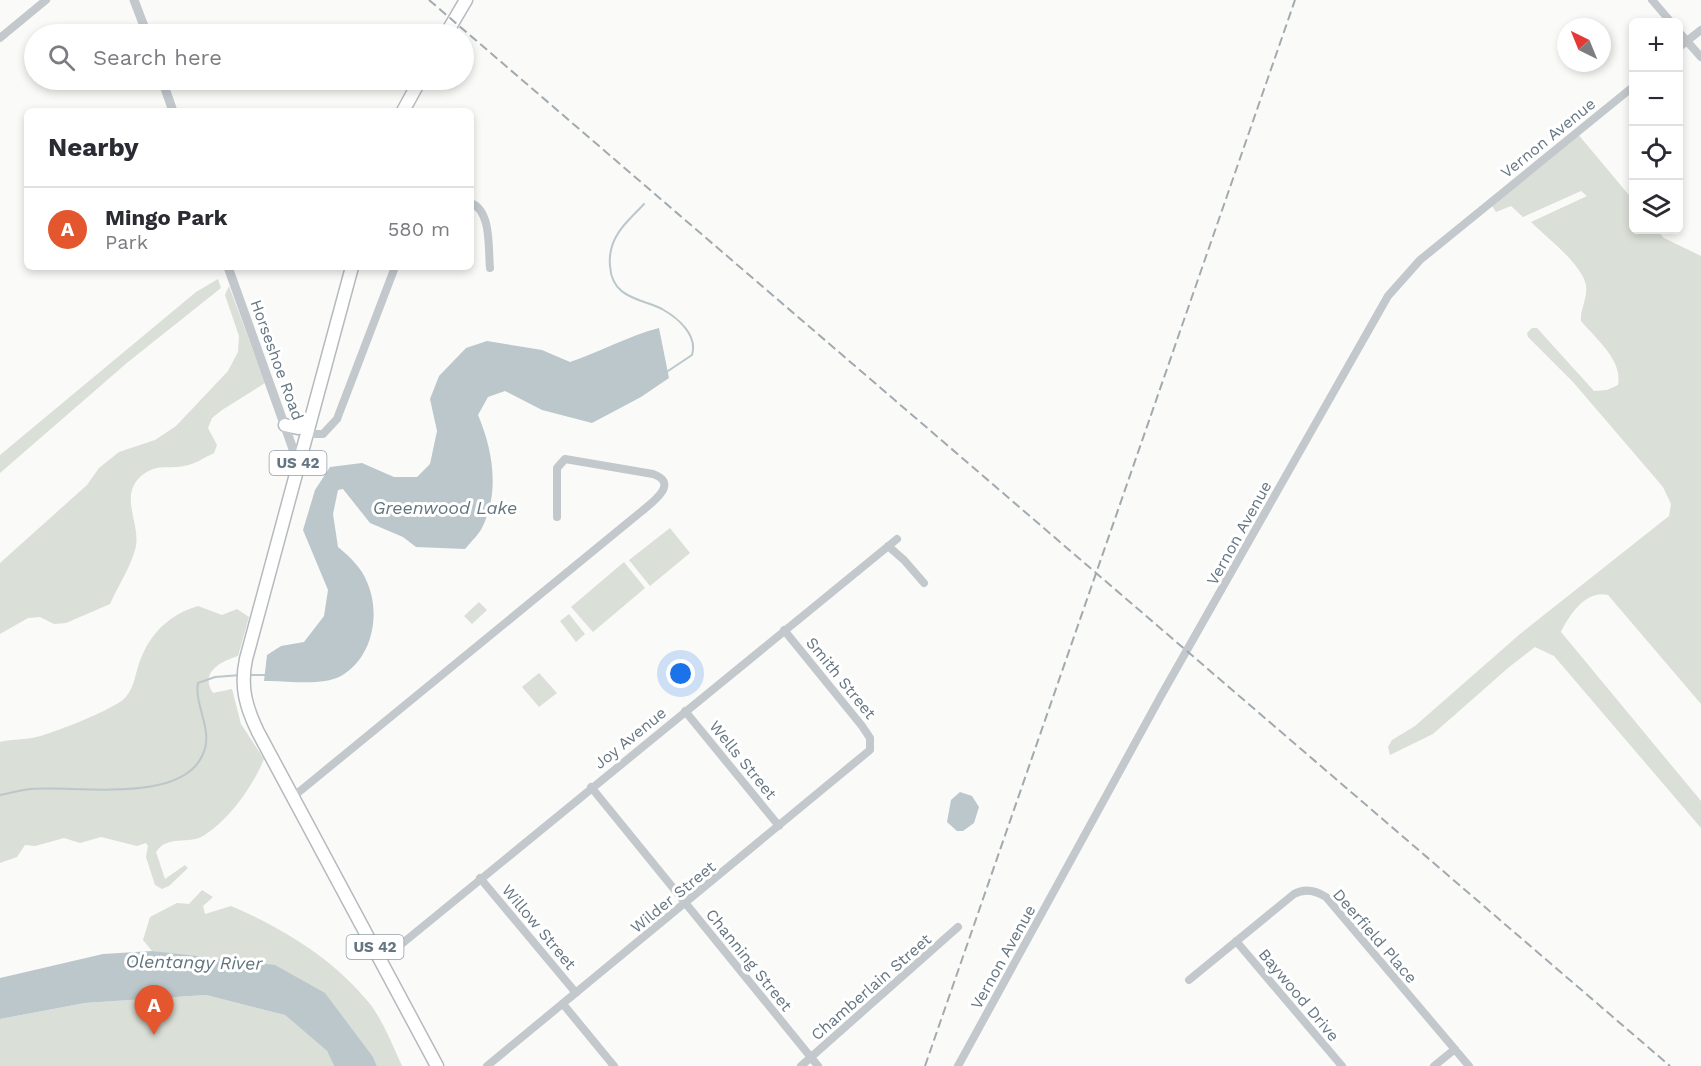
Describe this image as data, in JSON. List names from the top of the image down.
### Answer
{
  "streets": {
    "main road": ["US 42"],
    "street": [
      "Vernon Avenue",
      "Horseshoe Road",
      "Smith Street",
      "Joy Avenue",
      "Wells Street",
      "Wilder Street",
      "Willow Street",
      "Deerfield Place",
      "Channing Street",
      "Chamberlain Street",
      "Baywood Drive"
    ]
  },
  "crossings": [
    ["Horseshoe Road", "US 42"],
    ["US 42", "Joy Avenue"],
    ["Smith Street", "Joy Avenue"],
    ["Smith Street", "Wilder Street"],
    ["Joy Avenue", "Wells Street"],
    ["Joy Avenue", "Willow Street"],
    ["Joy Avenue", "Channing Street"],
    ["Wells Street", "Wilder Street"],
    ["Wilder Street", "Willow Street"],
    ["Wilder Street", "Channing Street"],
    ["Deerfield Place", "Baywood Drive"],
    ["Channing Street", "Chamberlain Street"]
  ],
  "water": ["Greenwood Lake", "Olentangy River"],
  "north": "top left",
  "page": {
    "map_buttons": ["+", "−"],
    "search": "Search here",
    "heading": "Nearby",
    "list": [
      {
        "mark": "A",
        "name": "Mingo Park",
        "note": "Park",
        "value": "580 m"
      }
    ],
    "pins": "A"
  }
}
